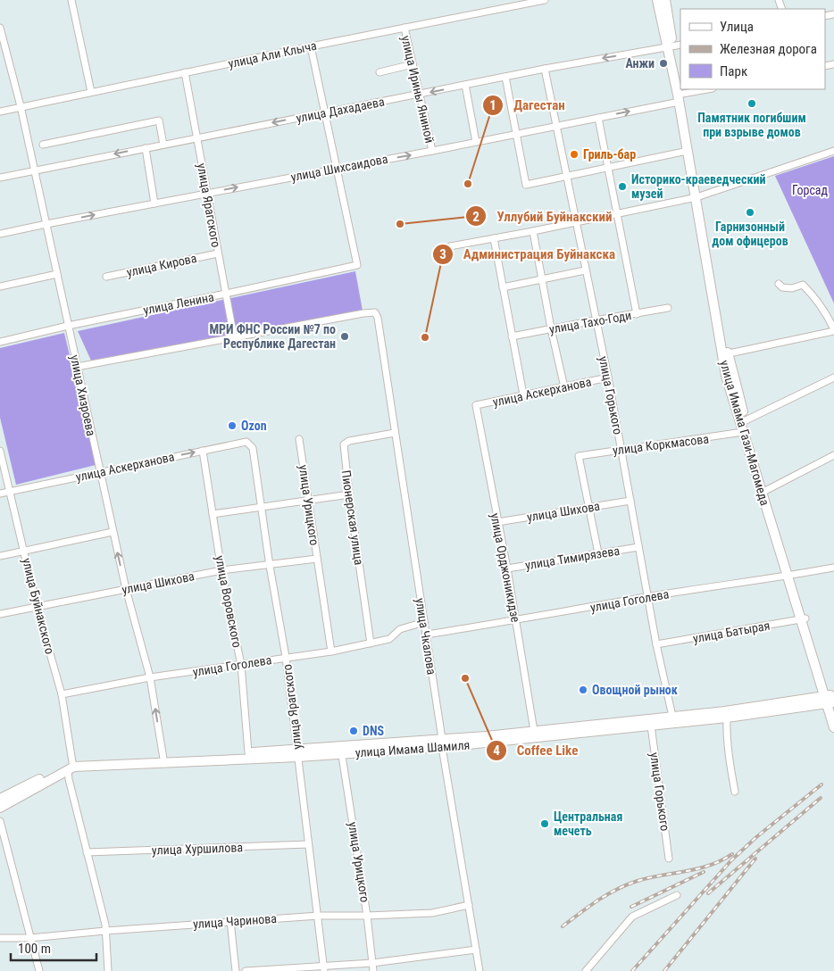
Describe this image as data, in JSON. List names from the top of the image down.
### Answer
{
  "streets": {
    "main road": ["улица Имама Гази-Магомеда", "улица Имама Шамиля"],
    "street": [
      "улица Али Клыча",
      "улица Ирины Яниной",
      "улица Дахадаева",
      "улица Шихсаидова",
      "улица Ярагского",
      "улица Кирова",
      "улица Ленина",
      "улица Тахо-Годи",
      "улица Аскерханова",
      "улица Хизроева",
      "улица Горького",
      "улица Коркмасова",
      "улица Урицкого",
      "улица Шихова",
      "Пионерская улица",
      "улица Тимирязева",
      "улица Орджоникидзе",
      "улица Гоголева",
      "улица Воровского",
      "улица Буйнакского",
      "улица Батырая",
      "улица Чкалова",
      "улица Хуршилова",
      "улица Чаринова"
    ]
  },
  "crossings": [
    ["улица Али Клыча", "улица Ирины Яниной"],
    ["улица Али Клыча", "улица Ярагского"],
    ["улица Али Клыча", "улица Хизроева"],
    ["улица Ирины Яниной", "улица Дахадаева"],
    ["улица Ирины Яниной", "улица Шихсаидова"],
    ["улица Дахадаева", "улица Ярагского"],
    ["улица Дахадаева", "улица Хизроева"],
    ["улица Дахадаева", "улица Горького"],
    ["улица Шихсаидова", "улица Ярагского"],
    ["улица Шихсаидова", "улица Ленина"],
    ["улица Шихсаидова", "улица Хизроева"],
    ["улица Шихсаидова", "улица Горького"],
    ["улица Ярагского", "улица Кирова"],
    ["улица Ярагского", "улица Ленина"],
    ["улица Ярагского", "улица Аскерханова"],
    ["улица Ярагского", "улица Шихова"],
    ["улица Ярагского", "улица Гоголева"],
    ["улица Ярагского", "улица Чкалова"],
    ["улица Ярагского", "улица Имама Шамиля"],
    ["улица Ярагского", "улица Хуршилова"],
    ["улица Ярагского", "улица Чаринова"],
    ["улица Ленина", "улица Хизроева"],
    ["улица Тахо-Годи", "улица Горького"],
    ["улица Аскерханова", "улица Хизроева"],
    ["улица Аскерханова", "улица Горького"],
    ["улица Аскерханова", "улица Орджоникидзе"],
    ["улица Аскерханова", "улица Воровского"],
    ["улица Аскерханова", "улица Буйнакского"],
    ["улица Хизроева", "улица Шихова"],
    ["улица Хизроева", "улица Гоголева"],
    ["улица Хизроева", "улица Имама Шамиля"],
    ["улица Горького", "улица Коркмасова"],
    ["улица Горького", "улица Шихова"],
    ["улица Горького", "улица Тимирязева"],
    ["улица Горького", "улица Гоголева"],
    ["улица Горького", "улица Батырая"],
    ["улица Горького", "улица Имама Шамиля"],
    ["улица Имама Гази-Магомеда", "улица Коркмасова"],
    ["улица Коркмасова", "улица Шихова"],
    ["улица Урицкого", "улица Шихова"],
    ["улица Урицкого", "улица Гоголева"],
    ["улица Урицкого", "улица Имама Шамиля"],
    ["улица Урицкого", "улица Чаринова"],
    ["улица Шихова", "улица Орджоникидзе"],
    ["улица Шихова", "улица Воровского"],
    ["улица Шихова", "улица Буйнакского"],
    ["Пионерская улица", "улица Гоголева"],
    ["Пионерская улица", "улица Чкалова"],
    ["улица Тимирязева", "улица Орджоникидзе"],
    ["улица Орджоникидзе", "улица Гоголева"],
    ["улица Орджоникидзе", "улица Имама Шамиля"],
    ["улица Гоголева", "улица Воровского"],
    ["улица Гоголева", "улица Буйнакского"],
    ["улица Гоголева", "улица Чкалова"],
    ["улица Воровского", "улица Имама Шамиля"],
    ["улица Буйнакского", "улица Имама Шамиля"],
    ["улица Буйнакского", "улица Хуршилова"],
    ["улица Буйнакского", "улица Чаринова"],
    ["улица Чкалова", "улица Имама Шамиля"],
    ["улица Чкалова", "улица Чаринова"]
  ],
  "one_way": ["улица Дахадаева", "улица Шихсаидова"],
  "parks": ["Горсад"],
  "places": [
    "Анжи",
    "Памятник погибшим при взрыве домов",
    "Гриль-бар",
    "Дагестан",
    "Историко-краеведческий музей",
    "Гарнизонный дом офицеров",
    "Уллубий Буйнакский",
    "МРИ ФНС России №7 по Республике Дагестан",
    "Администрация Буйнакска",
    "Ozon",
    "Coffee Like",
    "Овощной рынок",
    "DNS",
    "Центральная мечеть"
  ],
  "legend": ["Улица", "Железная дорога", "Парк"],
  "scale_bar": "100 m"
}
